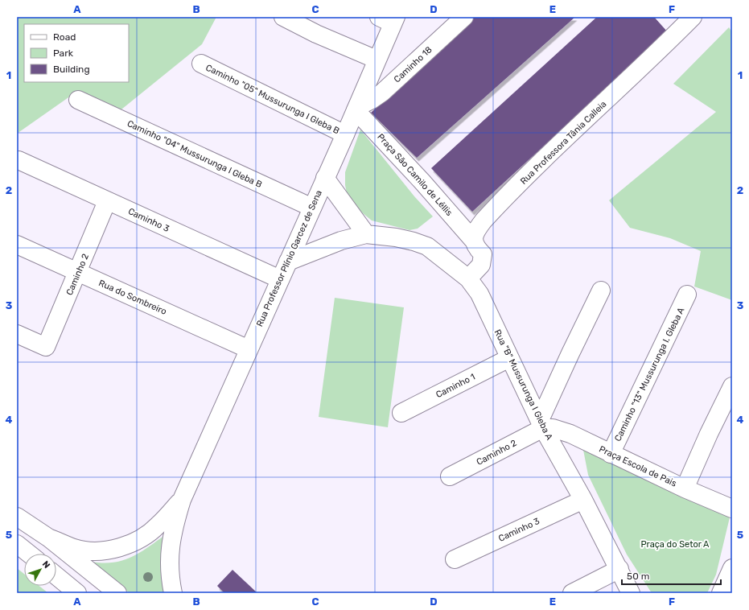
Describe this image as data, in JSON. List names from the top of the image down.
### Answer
{
  "streets": {
    "main road": [
      "Caminho 18",
      "Caminho \"05\" Mussurunga I Gleba B",
      "Rua Professora Tânia Calleia",
      "Caminho \"04\" Mussurunga I Gleba B",
      "Praça São Camilo de Léllis",
      "Caminho 3",
      "Rua Professor Plínio Garcez de Sena",
      "Caminho 2",
      "Rua do Sombreiro",
      "Caminho \"13\" Mussurunga I. Gleba A",
      "Rua \"B\" Mussurunga I Gleba A",
      "Caminho 1",
      "Praça Escola de Pais"
    ]
  },
  "crossings": [
    ["Caminho 18", "Praça São Camilo de Léllis"],
    ["Caminho 18", "Rua Professor Plínio Garcez de Sena"],
    ["Caminho \"05\" Mussurunga I Gleba B", "Rua Professor Plínio Garcez de Sena"],
    ["Rua Professora Tânia Calleia", "Praça São Camilo de Léllis"],
    ["Caminho \"04\" Mussurunga I Gleba B", "Rua Professor Plínio Garcez de Sena"],
    ["Praça São Camilo de Léllis", "Rua Professor Plínio Garcez de Sena"],
    ["Caminho 3", "Rua Professor Plínio Garcez de Sena"],
    ["Caminho 3", "Caminho 2"],
    ["Caminho 3", "Rua \"B\" Mussurunga I Gleba A"],
    ["Rua Professor Plínio Garcez de Sena", "Rua do Sombreiro"],
    ["Rua Professor Plínio Garcez de Sena", "Rua \"B\" Mussurunga I Gleba A"],
    ["Caminho 2", "Rua do Sombreiro"],
    ["Caminho 2", "Rua \"B\" Mussurunga I Gleba A"],
    ["Caminho 2", "Praça Escola de Pais"],
    ["Caminho \"13\" Mussurunga I. Gleba A", "Praça Escola de Pais"],
    ["Rua \"B\" Mussurunga I Gleba A", "Caminho 1"],
    ["Rua \"B\" Mussurunga I Gleba A", "Praça Escola de Pais"]
  ],
  "parks": ["Praça do Setor A"],
  "legend": ["Road", "Park", "Building"],
  "scale_bar": "50 m",
  "north": "top right",
  "grid": {
    "columns": [
      "A",
      "B",
      "C",
      "D",
      "E",
      "F"
    ],
    "rows": [
      "1",
      "2",
      "3",
      "4",
      "5"
    ]
  }
}
